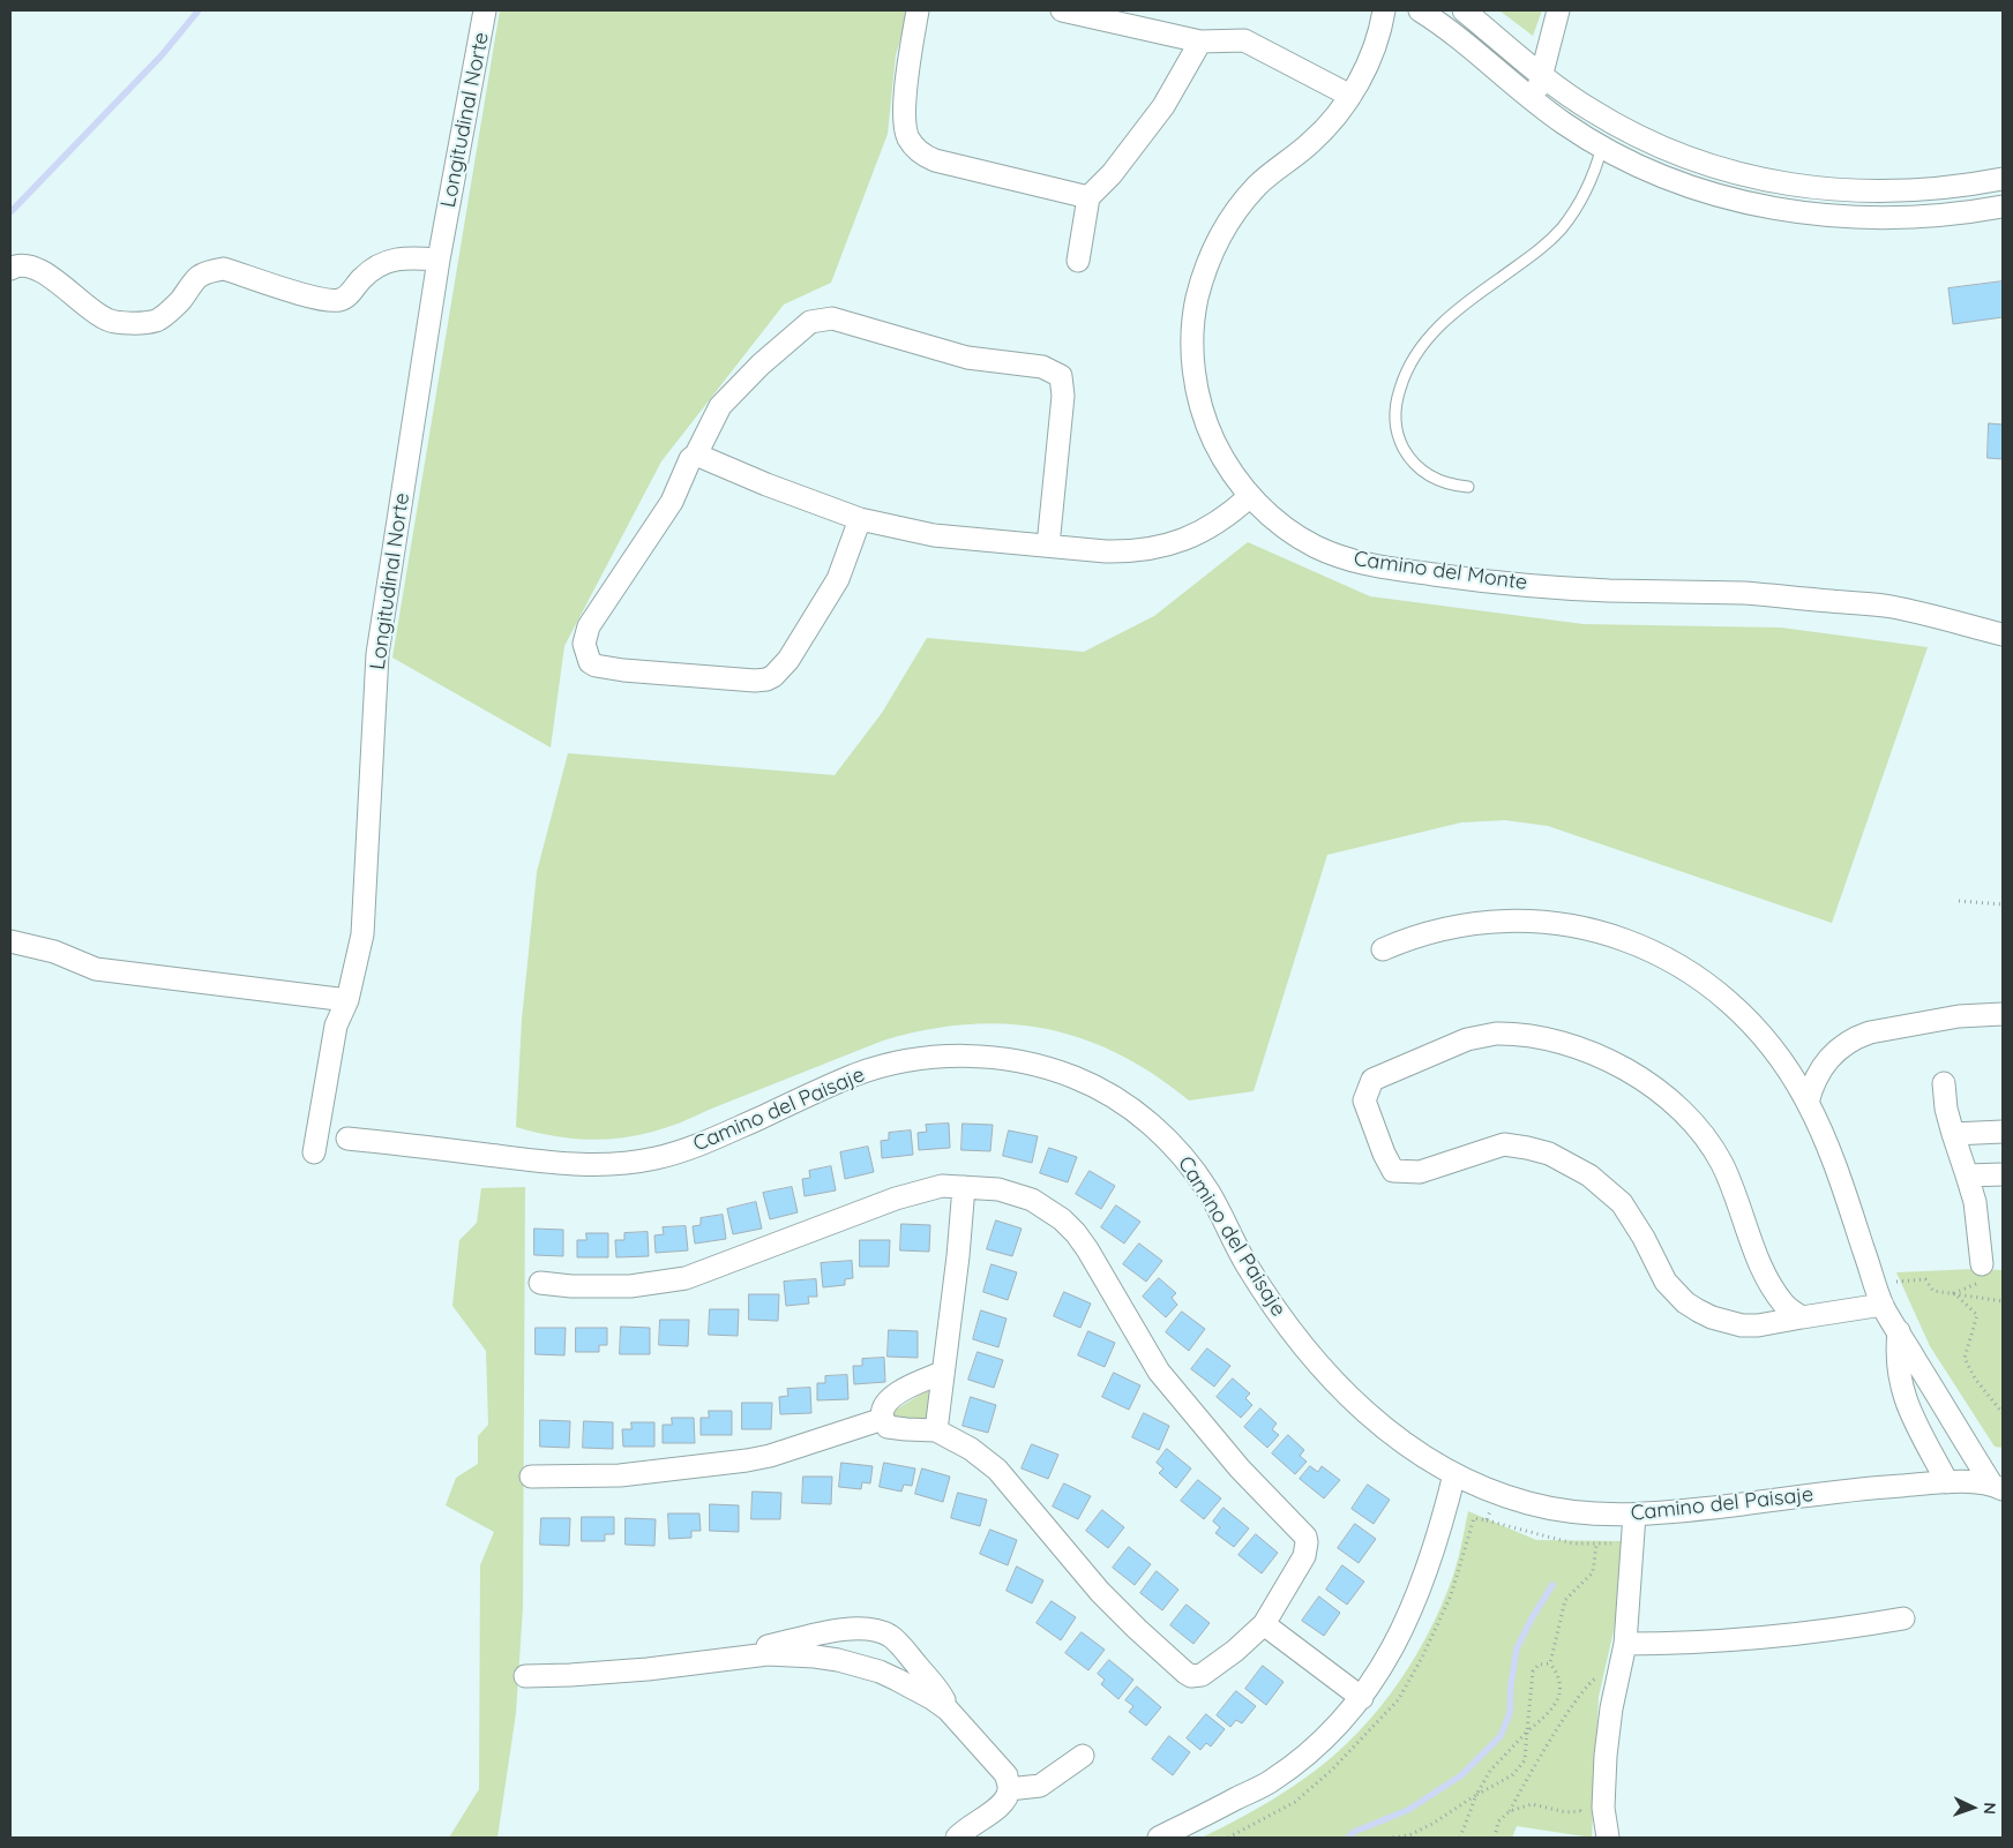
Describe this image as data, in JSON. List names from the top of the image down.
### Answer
{
  "streets": {
    "street": ["Longitudinal Norte", "Camino del Monte", "Camino del Paisaje"]
  },
  "north": "right"
}
